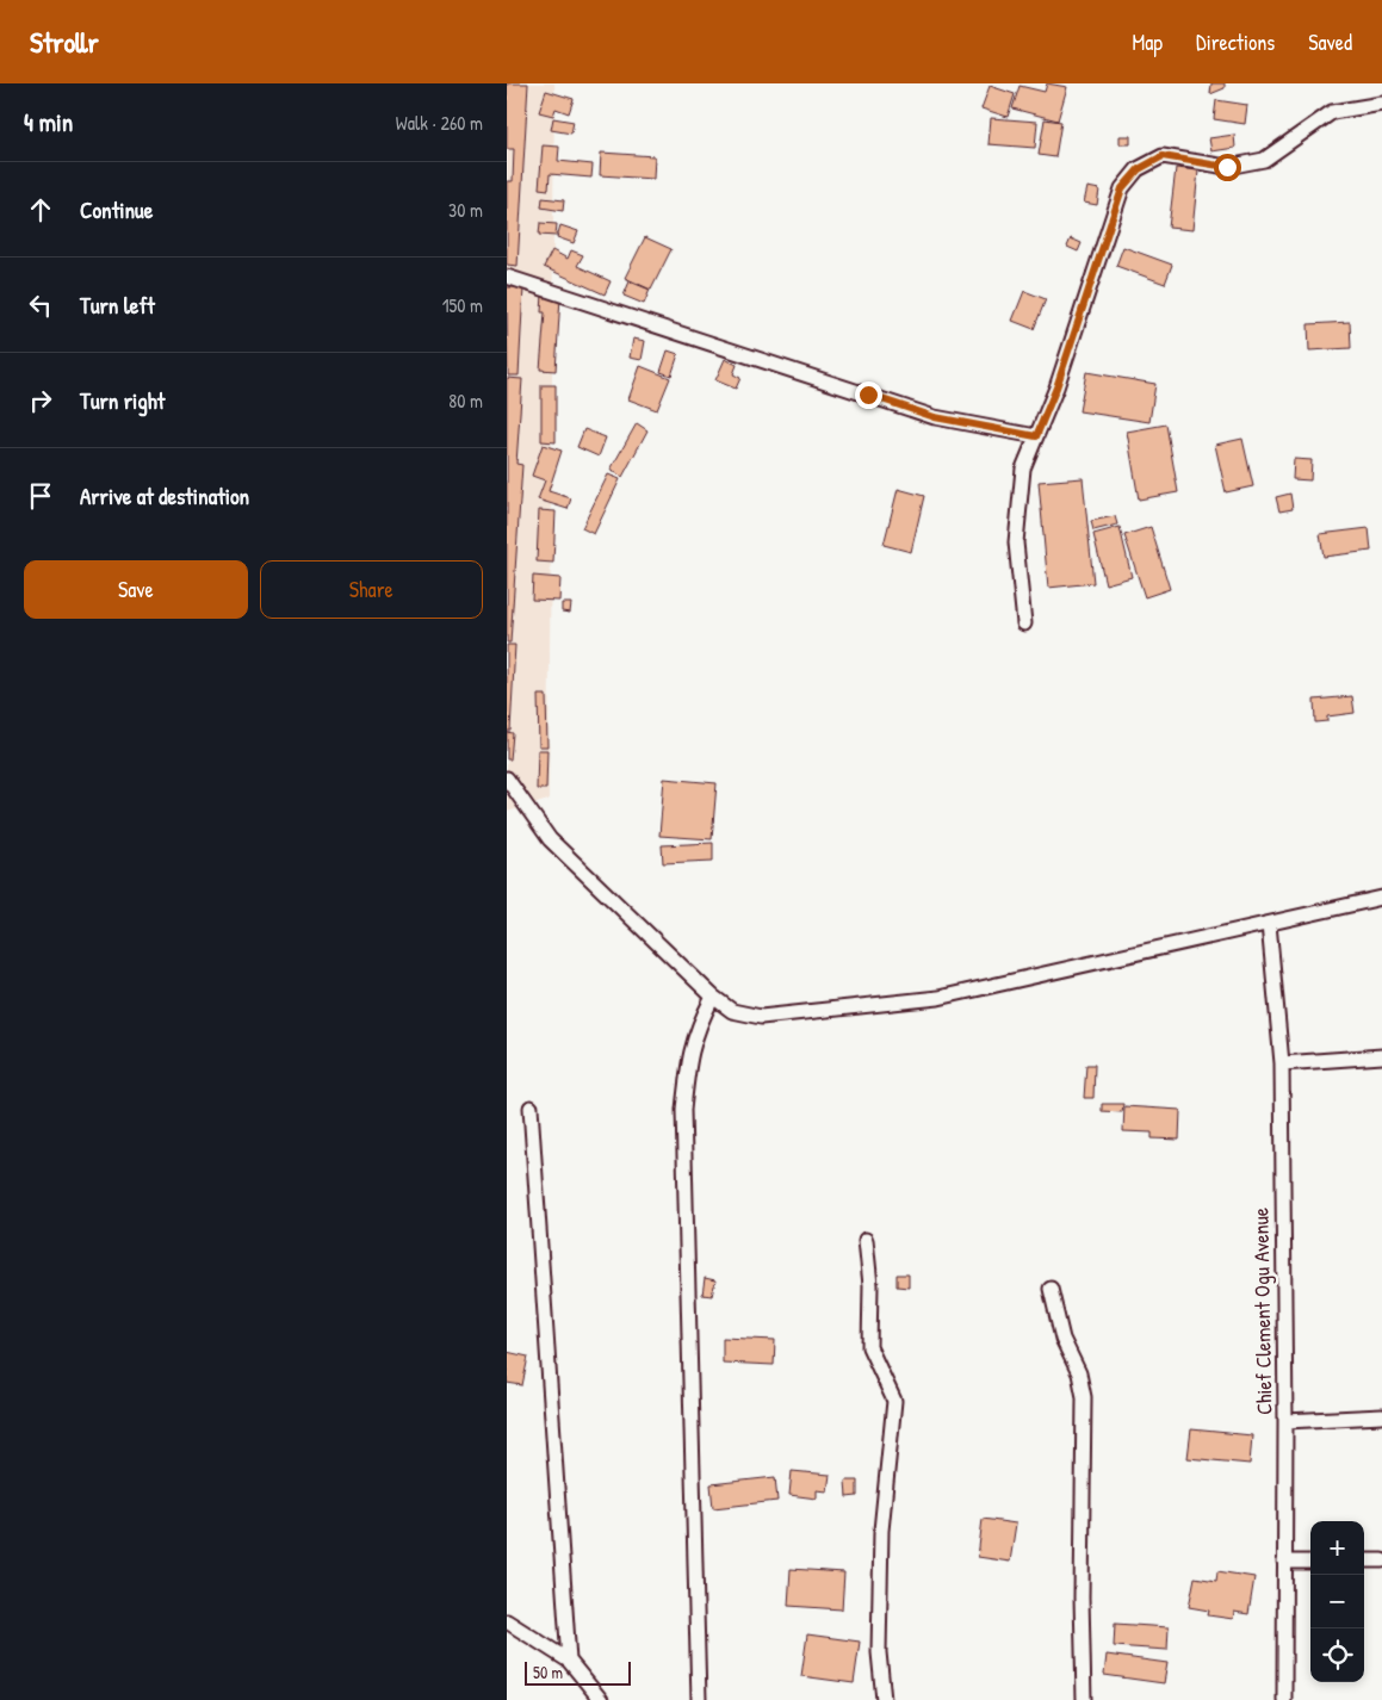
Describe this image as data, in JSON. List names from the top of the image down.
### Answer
{
  "streets": {
    "street": ["Chief Clement Ogu Avenue"]
  },
  "scale_bar": "50 m",
  "page": {
    "header": "Strollr",
    "nav": ["Map", "Directions", "Saved"],
    "heading": ["4 min", "Walk · 260 m"],
    "list": [
      ["Continue", "30 m"],
      ["Turn left", "150 m"],
      ["Turn right", "80 m"],
      "Arrive at destination"
    ],
    "buttons": ["Save", "Share"],
    "map_buttons": ["+", "−"],
    "scale": "50 m"
  }
}
